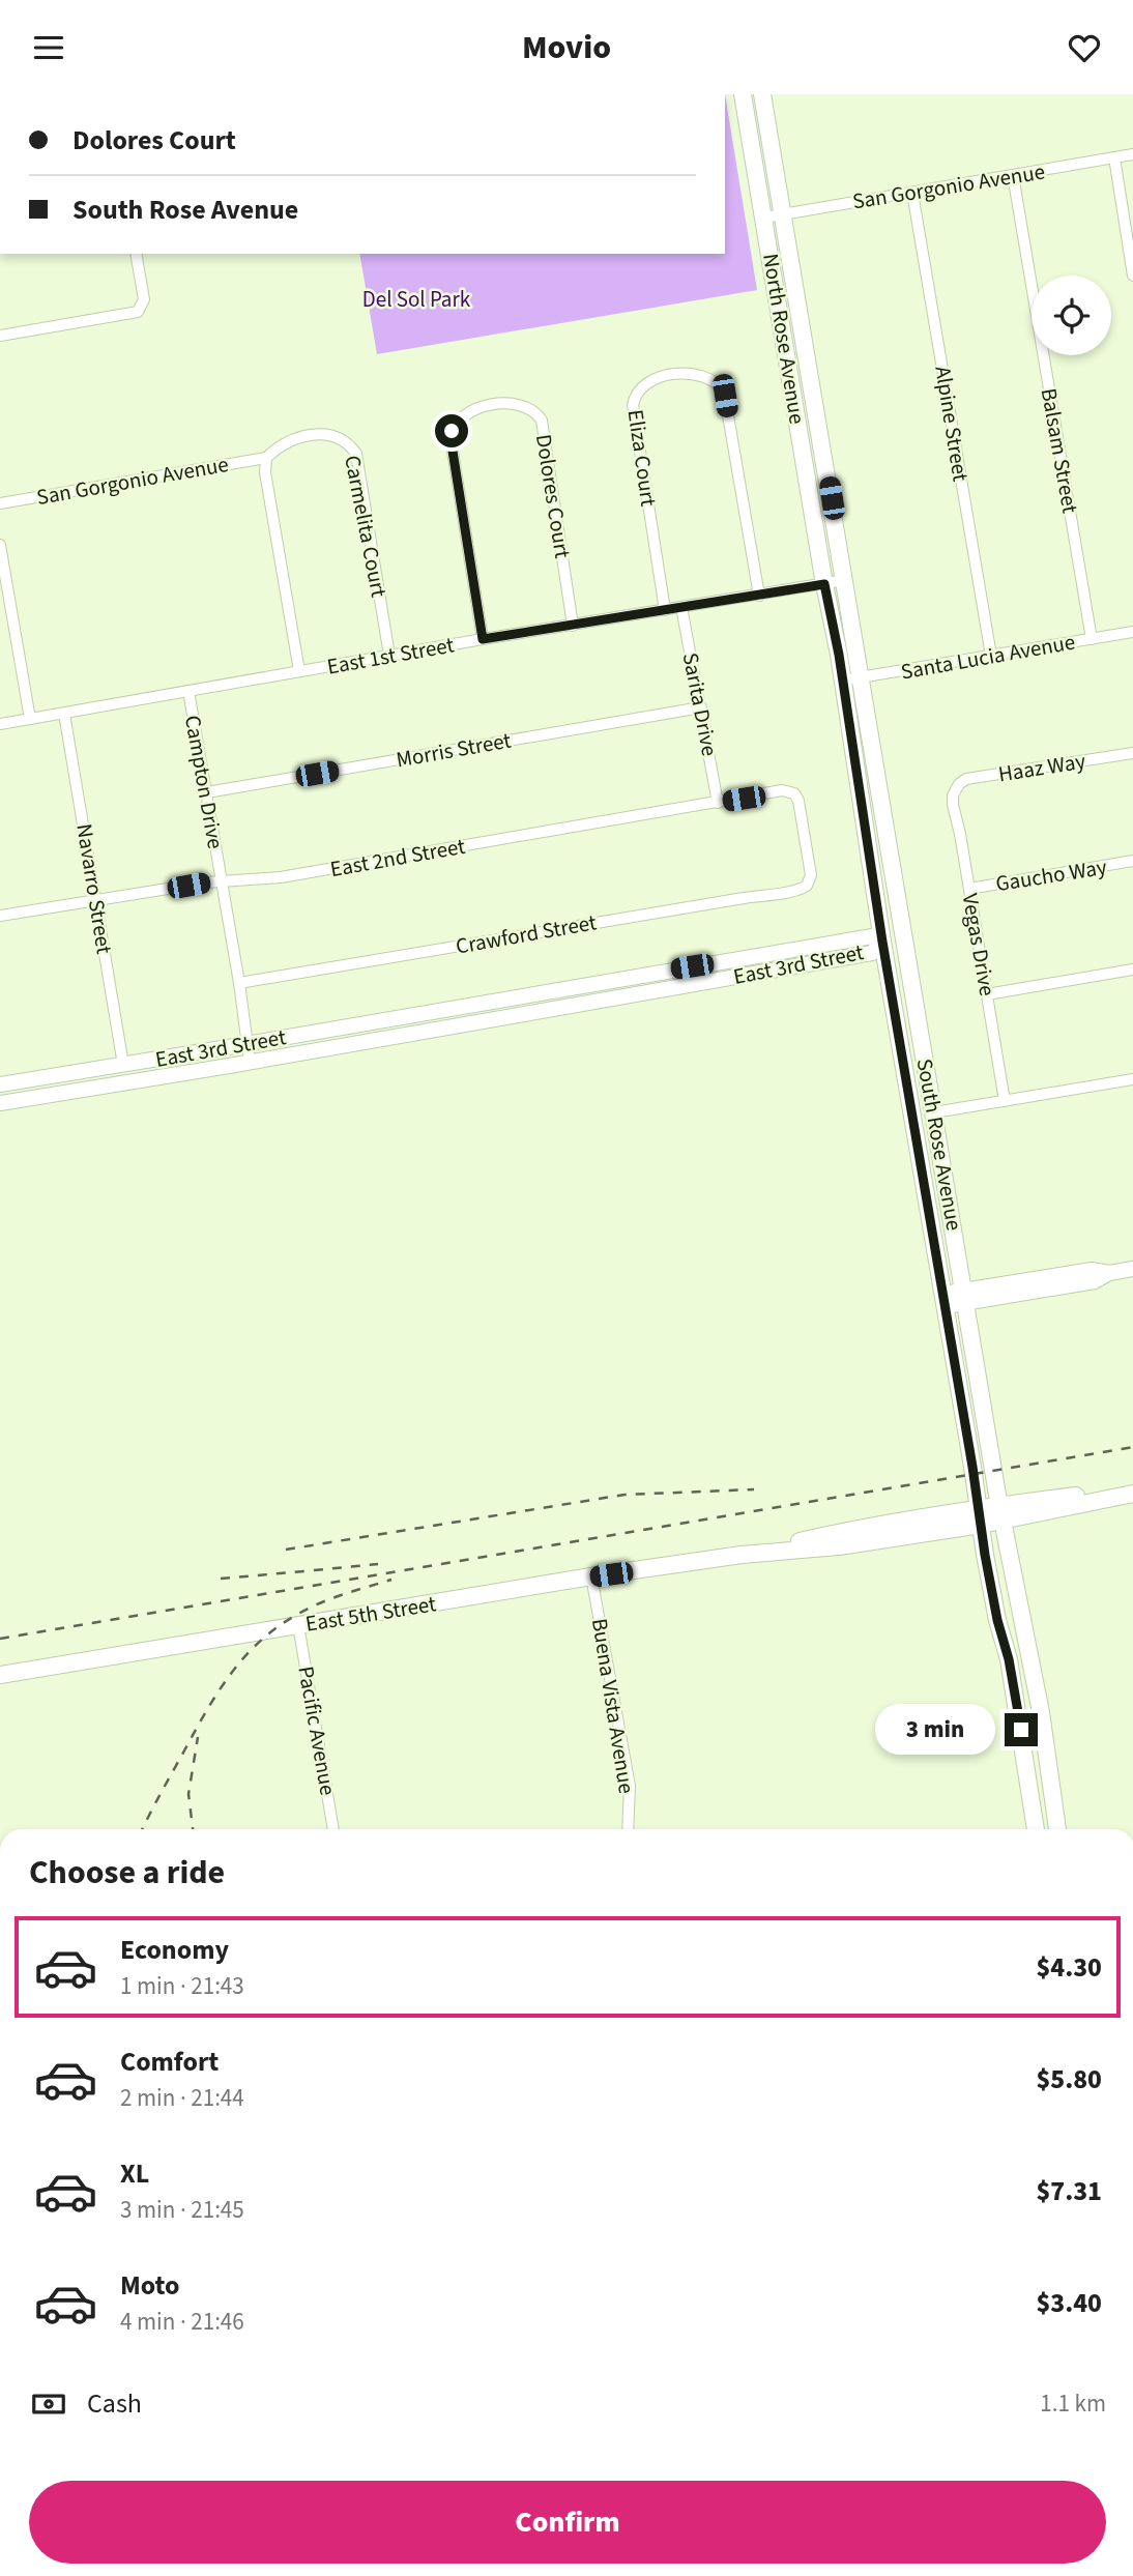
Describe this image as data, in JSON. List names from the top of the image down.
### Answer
{
  "streets": {
    "main road": ["North Rose Avenue", "South Rose Avenue", "East 5th Street"],
    "street": [
      "San Gorgonio Avenue",
      "Alpine Street",
      "Balsam Street",
      "Eliza Court",
      "Dolores Court",
      "Carmelita Court",
      "East 1st Street",
      "Santa Lucia Avenue",
      "Sarita Drive",
      "Morris Street",
      "Haaz Way",
      "Campton Drive",
      "East 2nd Street",
      "Gaucho Way",
      "Navarro Street",
      "Crawford Street",
      "Vegas Drive",
      "East 3rd Street",
      "Buena Vista Avenue",
      "Pacific Avenue"
    ]
  },
  "crossings": [
    ["San Gorgonio Avenue", "North Rose Avenue"],
    ["San Gorgonio Avenue", "Alpine Street"],
    ["San Gorgonio Avenue", "Balsam Street"],
    ["San Gorgonio Avenue", "Carmelita Court"],
    ["North Rose Avenue", "East 1st Street"],
    ["North Rose Avenue", "South Rose Avenue"],
    ["Alpine Street", "Santa Lucia Avenue"],
    ["Balsam Street", "Santa Lucia Avenue"],
    ["Eliza Court", "East 1st Street"],
    ["Dolores Court", "East 1st Street"],
    ["Carmelita Court", "East 1st Street"],
    ["East 1st Street", "Sarita Drive"],
    ["East 1st Street", "Campton Drive"],
    ["East 1st Street", "Navarro Street"],
    ["East 1st Street", "South Rose Avenue"],
    ["Santa Lucia Avenue", "South Rose Avenue"],
    ["Sarita Drive", "Morris Street"],
    ["Sarita Drive", "East 2nd Street"],
    ["Morris Street", "Campton Drive"],
    ["Haaz Way", "Vegas Drive"],
    ["Campton Drive", "East 2nd Street"],
    ["Campton Drive", "Crawford Street"],
    ["Campton Drive", "East 3rd Street"],
    ["East 2nd Street", "Navarro Street"],
    ["East 2nd Street", "Crawford Street"],
    ["Gaucho Way", "Vegas Drive"],
    ["Navarro Street", "East 3rd Street"],
    ["East 3rd Street", "South Rose Avenue"],
    ["South Rose Avenue", "East 5th Street"],
    ["East 5th Street", "Buena Vista Avenue"],
    ["East 5th Street", "Pacific Avenue"]
  ],
  "parks": ["Del Sol Park"],
  "page": {
    "header": "Movio",
    "banner": ["Dolores Court", "South Rose Avenue"],
    "bubble": "3 min",
    "heading": "Choose a ride",
    "list": [
      {
        "name": "Economy",
        "note": "1 min · 21:43",
        "value": "$4.30"
      },
      {
        "name": "Comfort",
        "note": "2 min · 21:44",
        "value": "$5.80"
      },
      {
        "name": "XL",
        "note": "3 min · 21:45",
        "value": "$7.31"
      },
      {
        "name": "Moto",
        "note": "4 min · 21:46",
        "value": "$3.40"
      }
    ],
    "pay": ["Cash", "1.1 km"],
    "buttons": "Confirm"
  }
}
